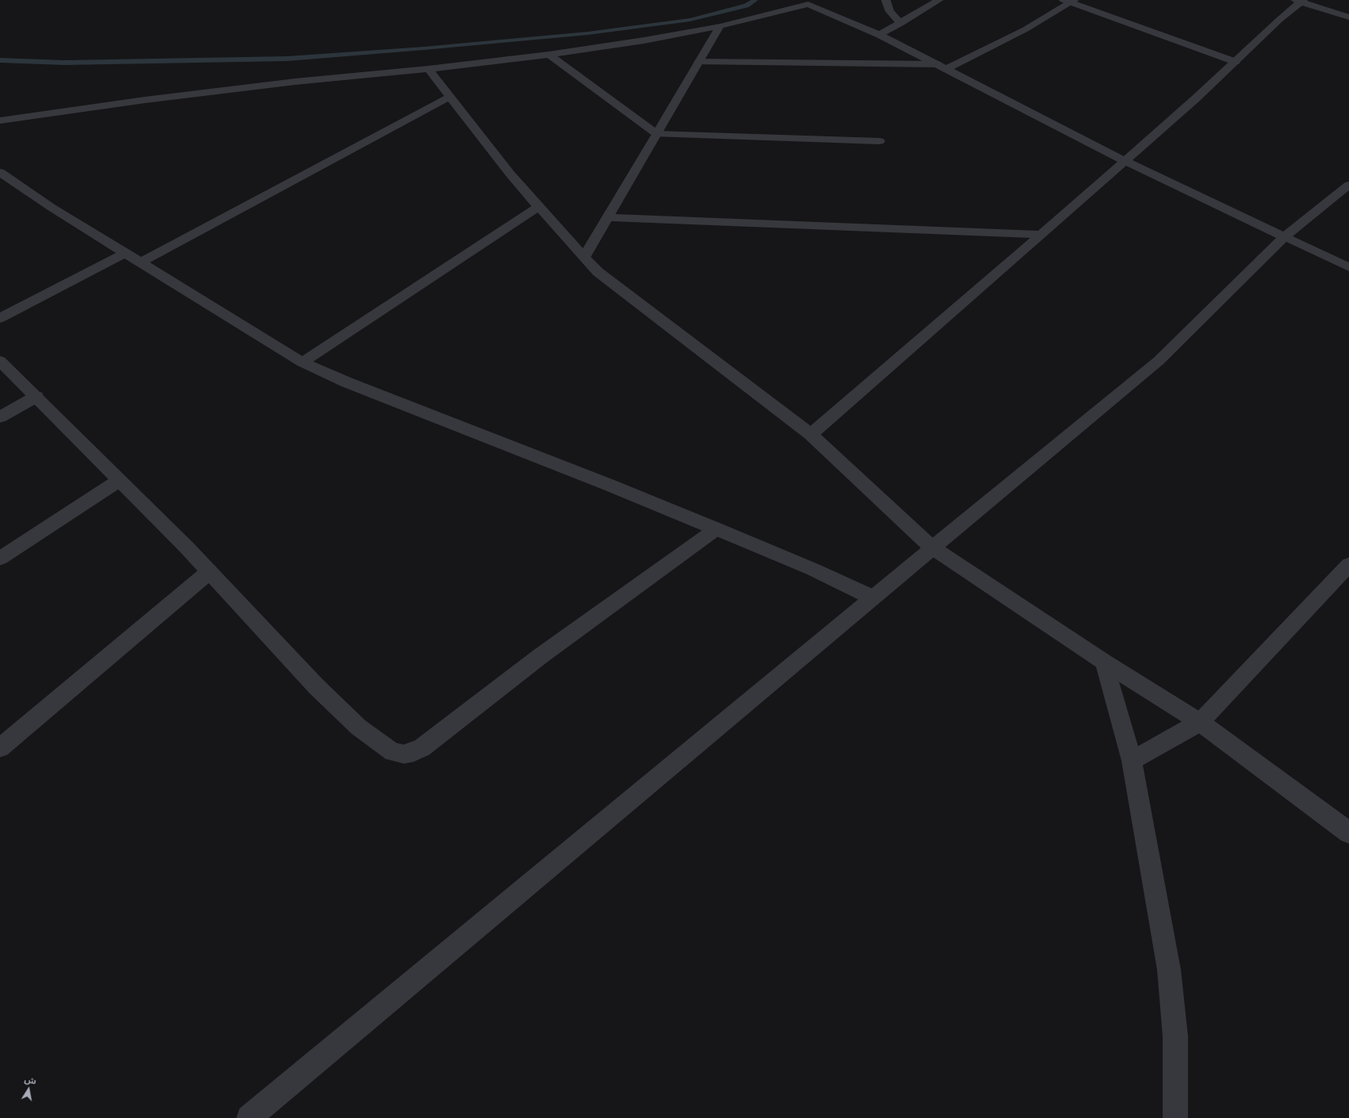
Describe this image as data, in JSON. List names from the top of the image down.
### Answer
{
  "north": "top"
}
